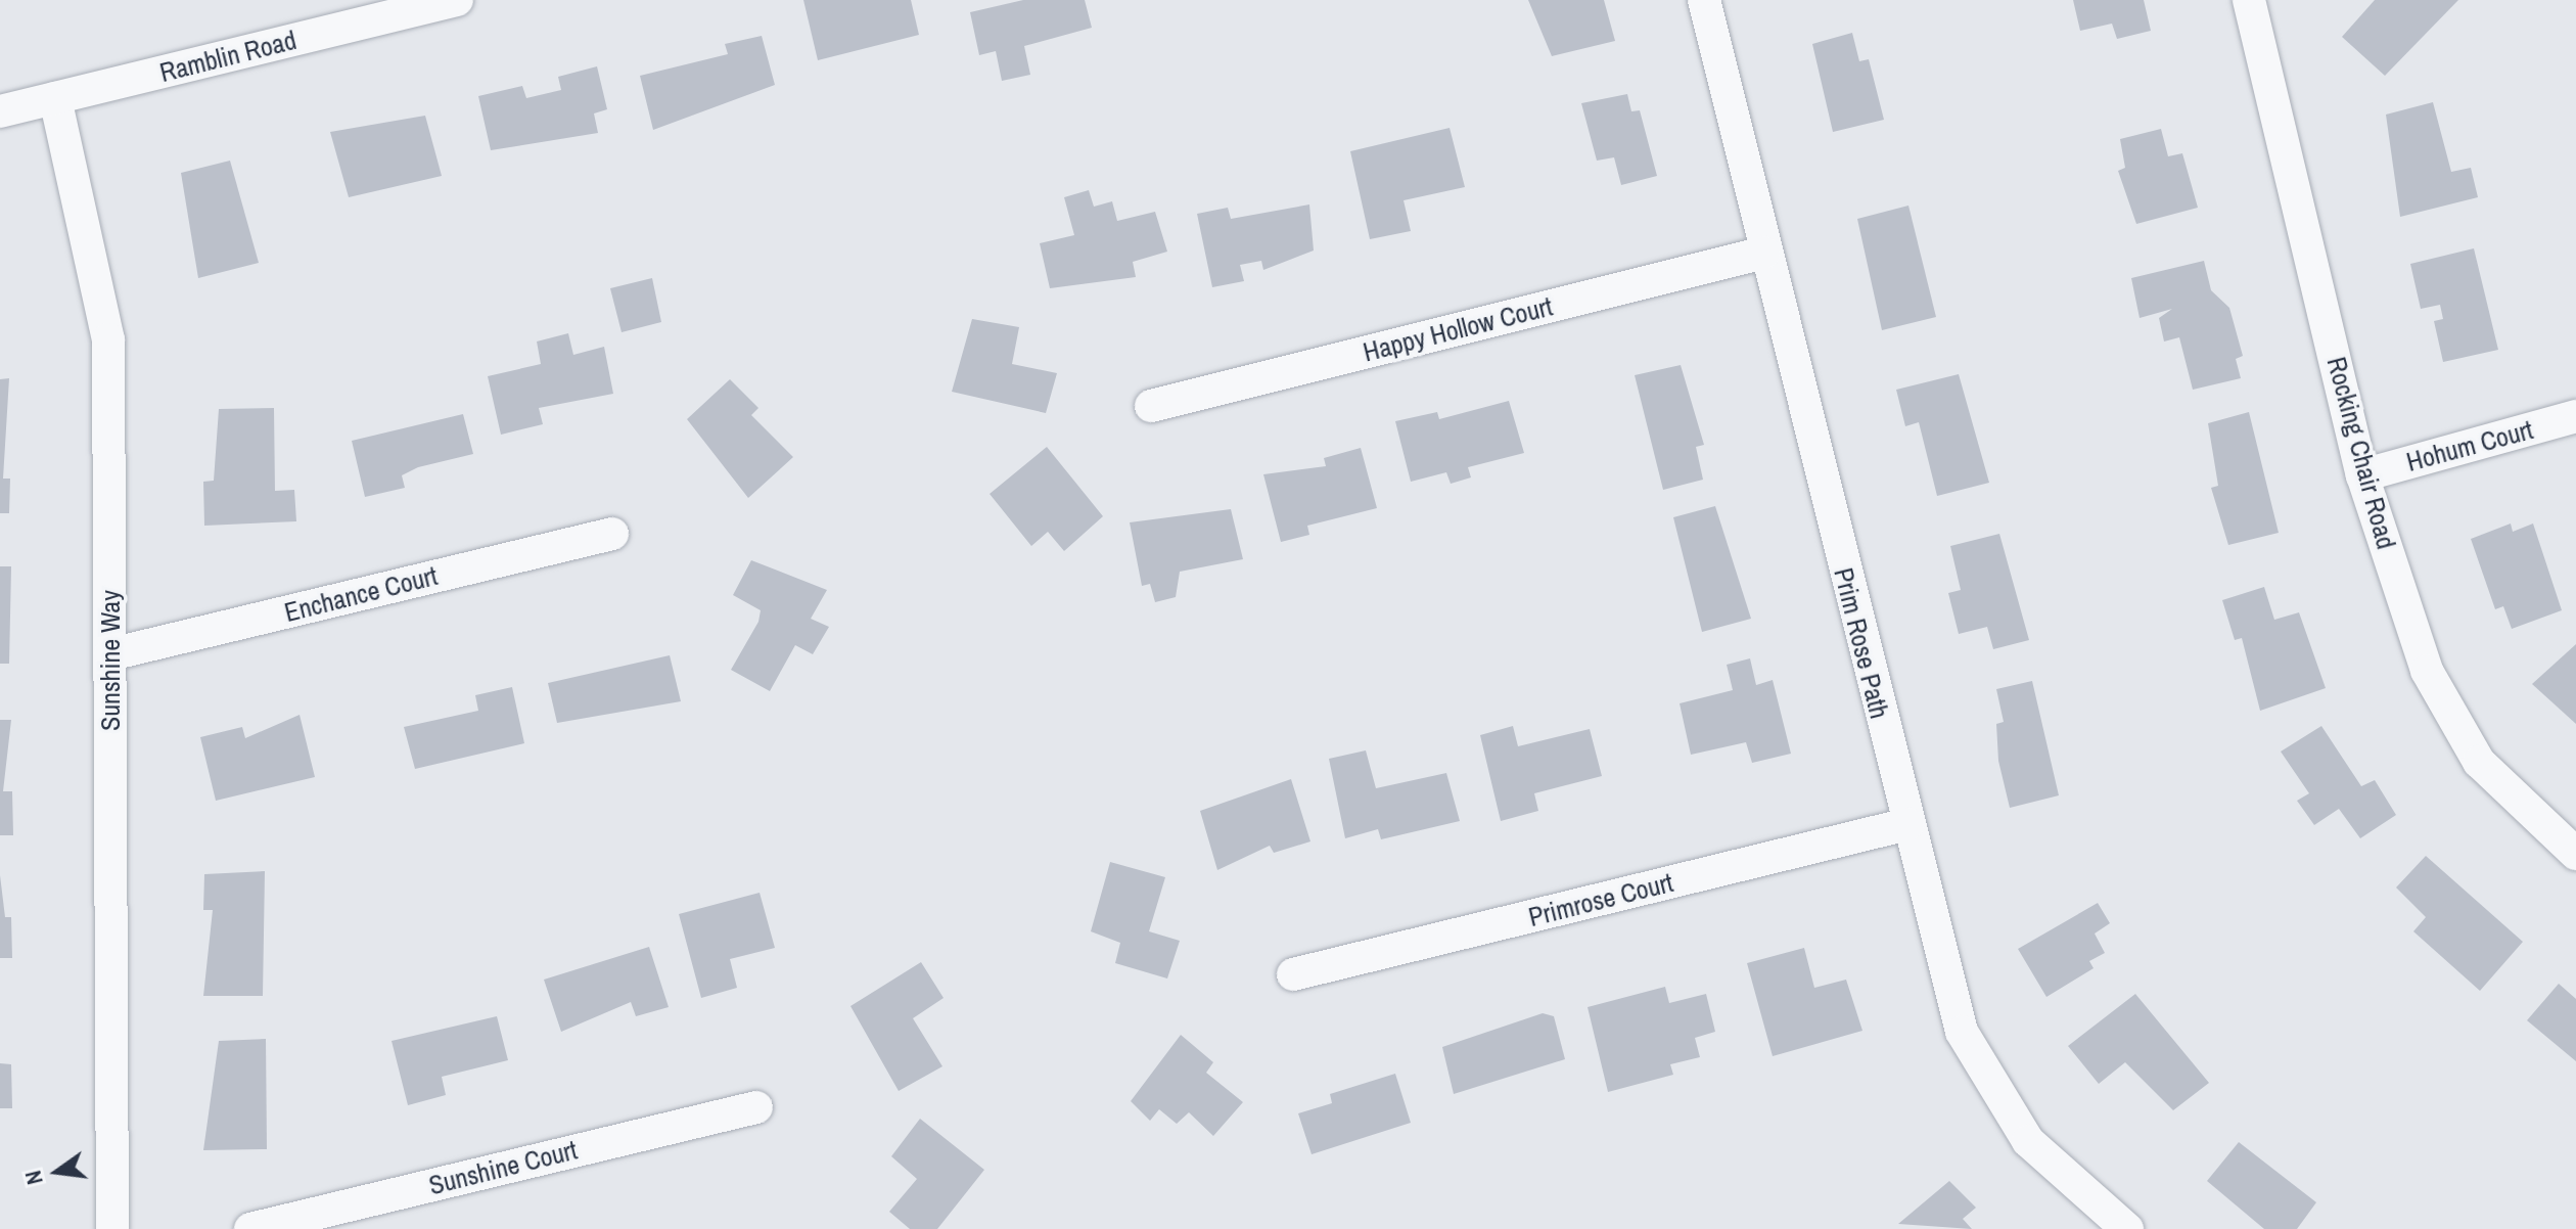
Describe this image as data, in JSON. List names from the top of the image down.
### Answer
{
  "streets": {
    "street": [
      "Ramblin Road",
      "Happy Hollow Court",
      "Hohum Court",
      "Rocking Chair Road",
      "Enchance Court",
      "Prim Rose Path",
      "Sunshine Way",
      "Primrose Court",
      "Sunshine Court"
    ]
  },
  "crossings": [
    ["Ramblin Road", "Sunshine Way"],
    ["Happy Hollow Court", "Prim Rose Path"],
    ["Hohum Court", "Rocking Chair Road"],
    ["Enchance Court", "Sunshine Way"],
    ["Prim Rose Path", "Primrose Court"]
  ],
  "north": "left"
}
